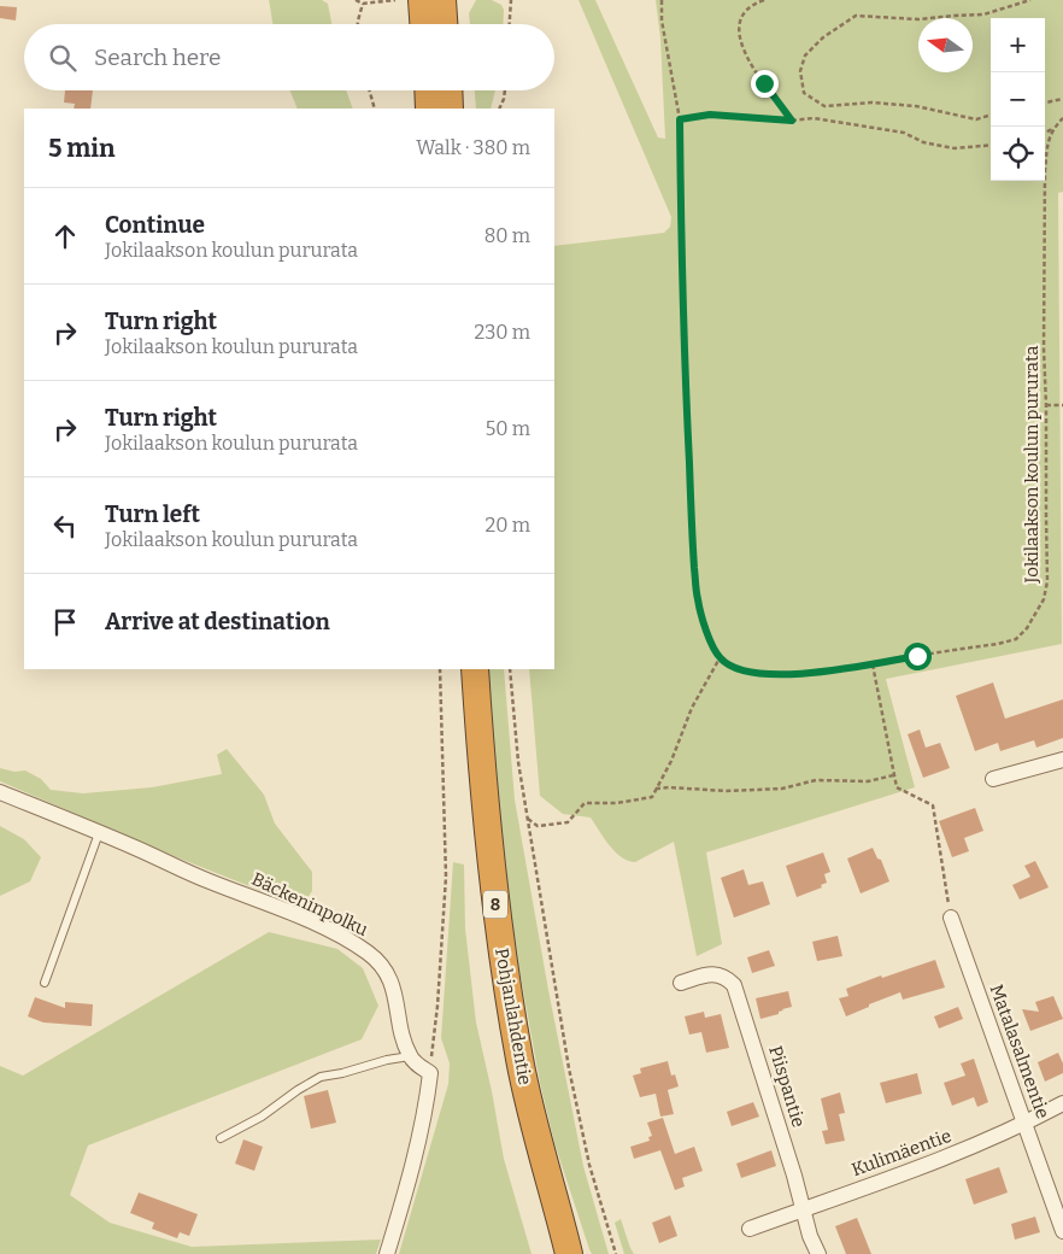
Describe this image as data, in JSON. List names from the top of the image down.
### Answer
{
  "streets": {
    "highway": ["8", "Pohjanlahdentie"],
    "street": [
      "Bäckeninpolku",
      "Matalasalmentie",
      "Piispantie",
      "Kulimäentie"
    ],
    "path": ["Jokilaakson koulun pururata"]
  },
  "crossings": [
    ["Matalasalmentie", "Kulimäentie"],
    ["Piispantie", "Kulimäentie"]
  ],
  "north": "left",
  "page": {
    "map_buttons": ["+", "−"],
    "search": "Search here",
    "heading": ["5 min", "Walk · 380 m"],
    "list": [
      ["Continue", "Jokilaakson koulun pururata", "80 m"],
      ["Turn right", "Jokilaakson koulun pururata", "230 m"],
      ["Turn right", "Jokilaakson koulun pururata", "50 m"],
      ["Turn left", "Jokilaakson koulun pururata", "20 m"],
      "Arrive at destination"
    ]
  }
}
